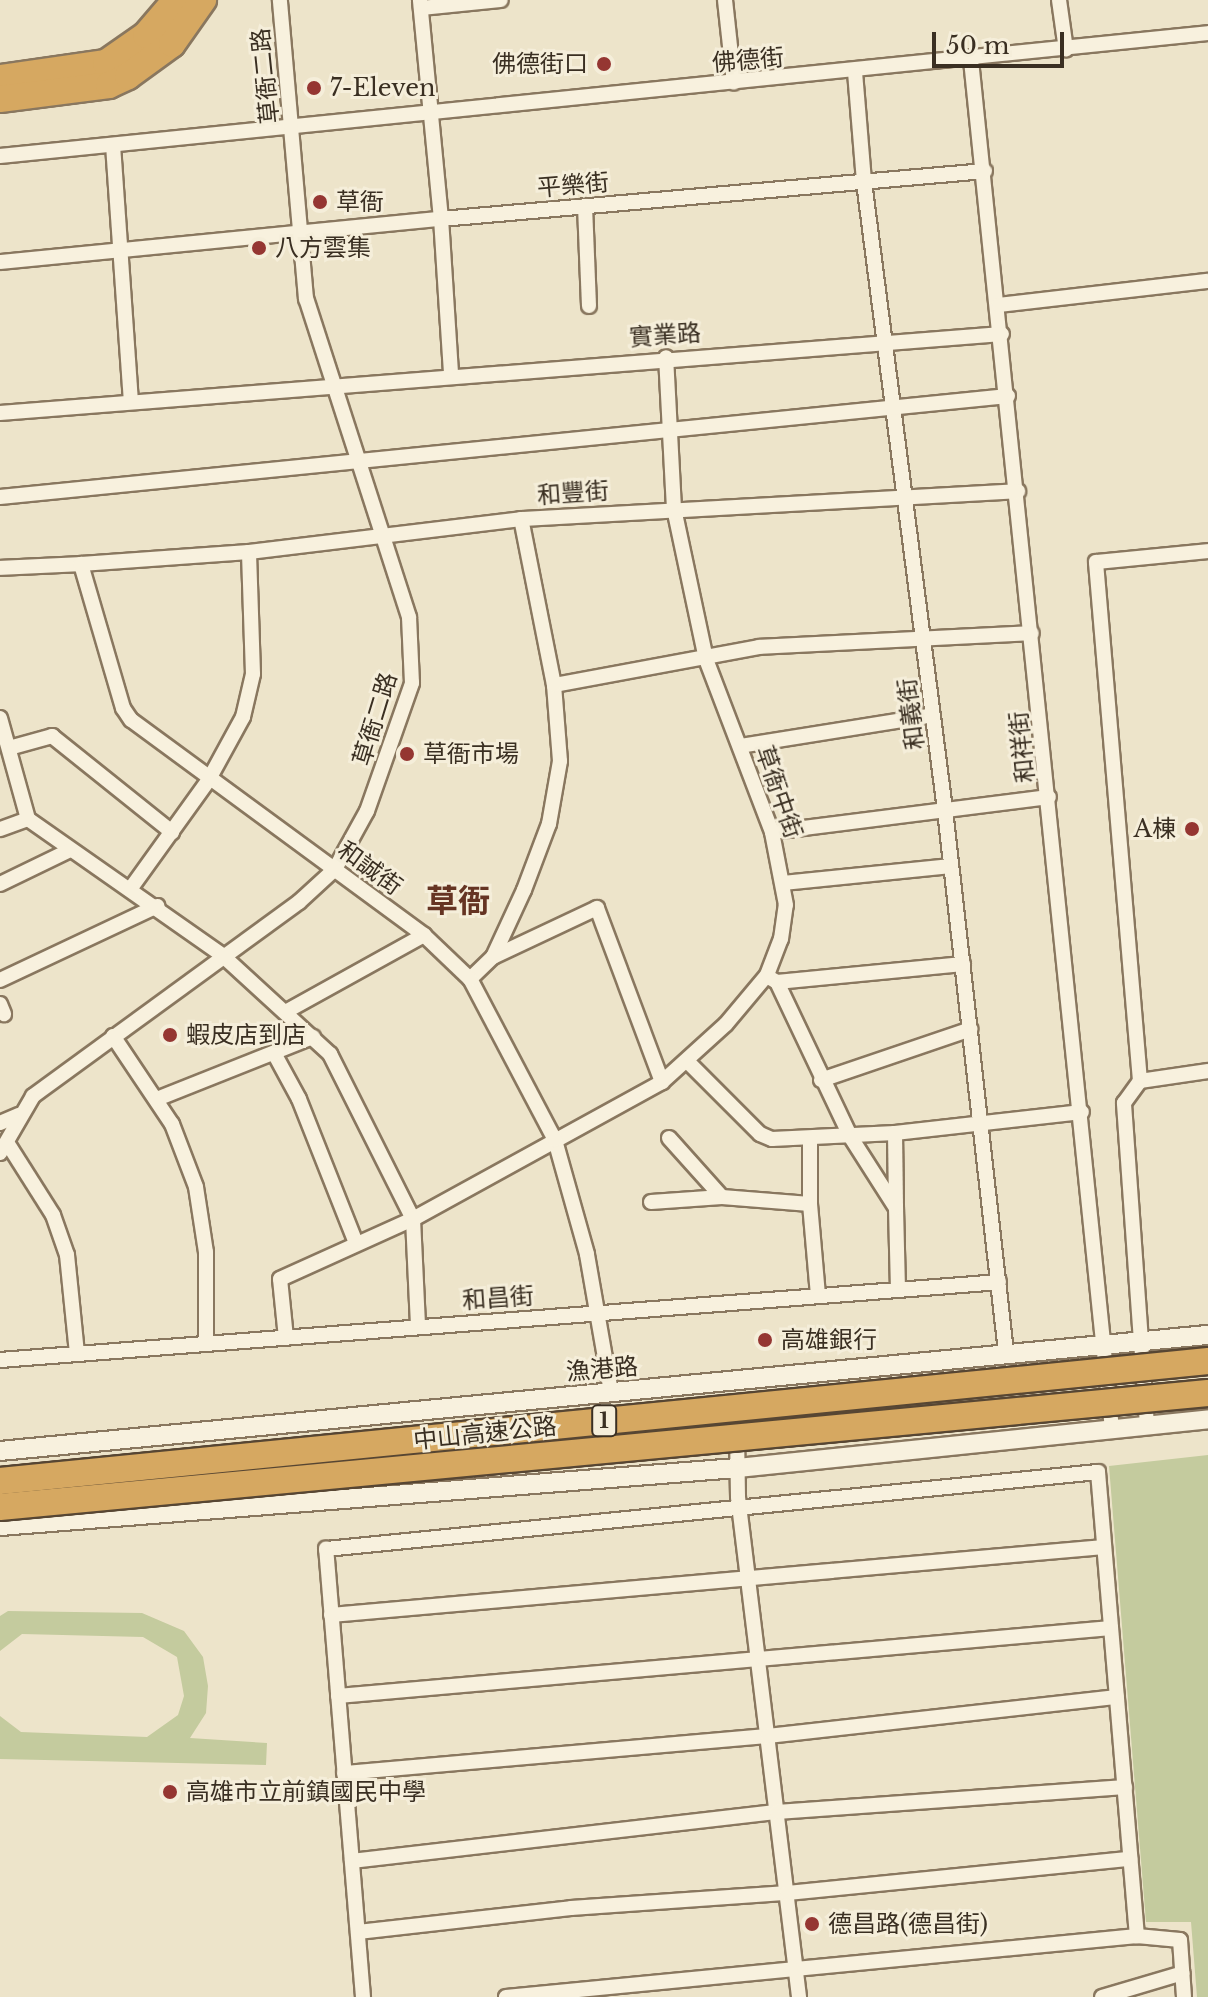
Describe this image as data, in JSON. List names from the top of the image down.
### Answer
{
  "streets": {
    "highway": ["1", "中山高速公路"],
    "street": [
      "佛德街",
      "草衙二路",
      "平樂街",
      "實業路",
      "和豐街",
      "和義街",
      "和祥街",
      "草衙中街",
      "和誠街",
      "和昌街",
      "漁港路"
    ]
  },
  "crossings": [
    ["佛德街", "草衙二路"],
    ["佛德街", "和義街"],
    ["佛德街", "和祥街"],
    ["草衙二路", "平樂街"],
    ["草衙二路", "實業路"],
    ["草衙二路", "和誠街"],
    ["平樂街", "和義街"],
    ["平樂街", "和祥街"],
    ["實業路", "和義街"],
    ["實業路", "和祥街"],
    ["實業路", "草衙中街"],
    ["和豐街", "和義街"],
    ["和豐街", "和祥街"],
    ["和豐街", "草衙中街"],
    ["和豐街", "和誠街"],
    ["和義街", "和昌街"],
    ["和義街", "漁港路"],
    ["和祥街", "漁港路"],
    ["草衙中街", "和誠街"],
    ["草衙中街", "和昌街"],
    ["和誠街", "和昌街"],
    ["和誠街", "漁港路"]
  ],
  "districts": ["草衙"],
  "places": [
    "佛德街口",
    "7-Eleven",
    "草衙",
    "八方雲集",
    "草衙市場",
    "A棟",
    "蝦皮店到店",
    "高雄銀行",
    "高雄市立前鎮國民中學",
    "德昌路(德昌街)"
  ],
  "scale_bar": "50 m"
}
